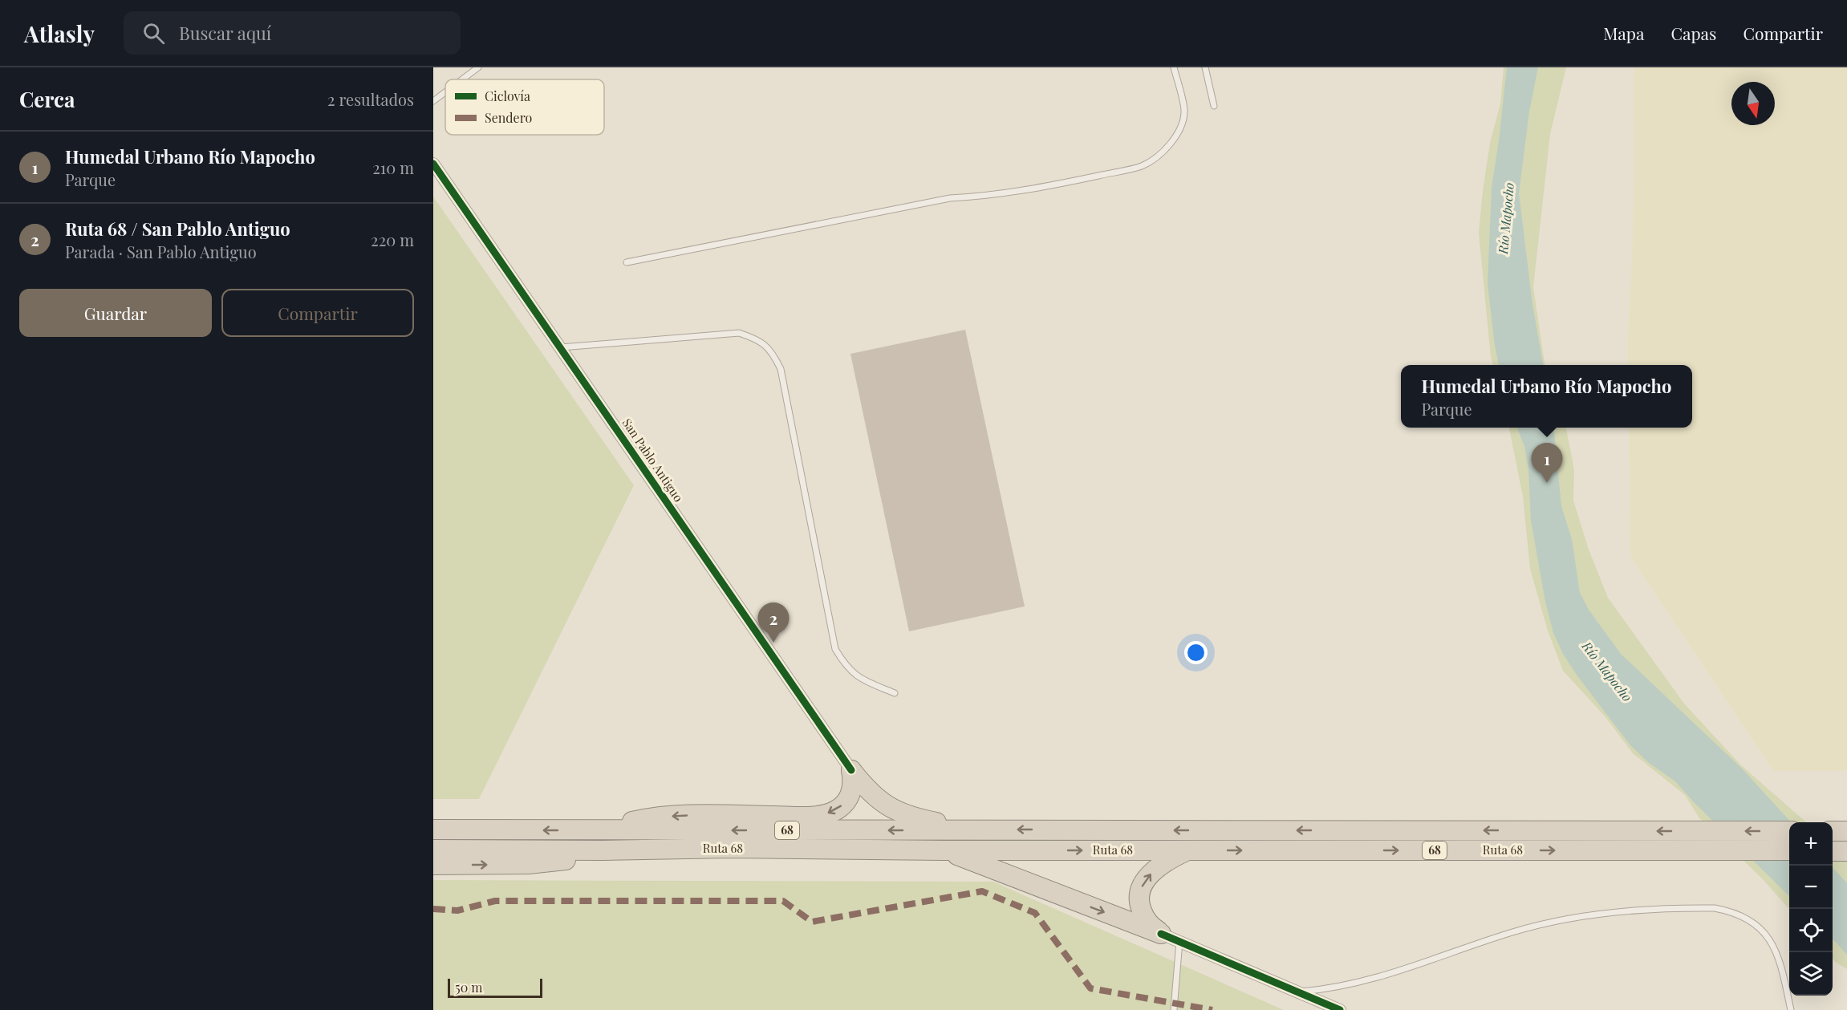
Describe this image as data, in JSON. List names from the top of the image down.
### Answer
{
  "streets": {
    "highway": ["68", "Ruta 68"],
    "street": ["San Pablo Antiguo"]
  },
  "water": ["Río Mapocho"],
  "legend": ["Ciclovía", "Sendero"],
  "scale_bar": "50 m",
  "north": "bottom",
  "page": {
    "header": "Atlasly",
    "search": "Buscar aquí",
    "nav": ["Mapa", "Capas", "Compartir"],
    "heading": ["Cerca", "2 resultados"],
    "list": [
      {
        "mark": "1",
        "name": "Humedal Urbano Río Mapocho",
        "note": "Parque",
        "value": "210 m"
      },
      {
        "mark": "2",
        "name": "Ruta 68 / San Pablo Antiguo",
        "note": "Parada · San Pablo Antiguo",
        "value": "220 m"
      }
    ],
    "buttons": ["Guardar", "Compartir"],
    "popup": ["Humedal Urbano Río Mapocho", "Parque"],
    "pins": ["1", "2"],
    "map_buttons": ["+", "−"],
    "scale": "50 m"
  }
}
